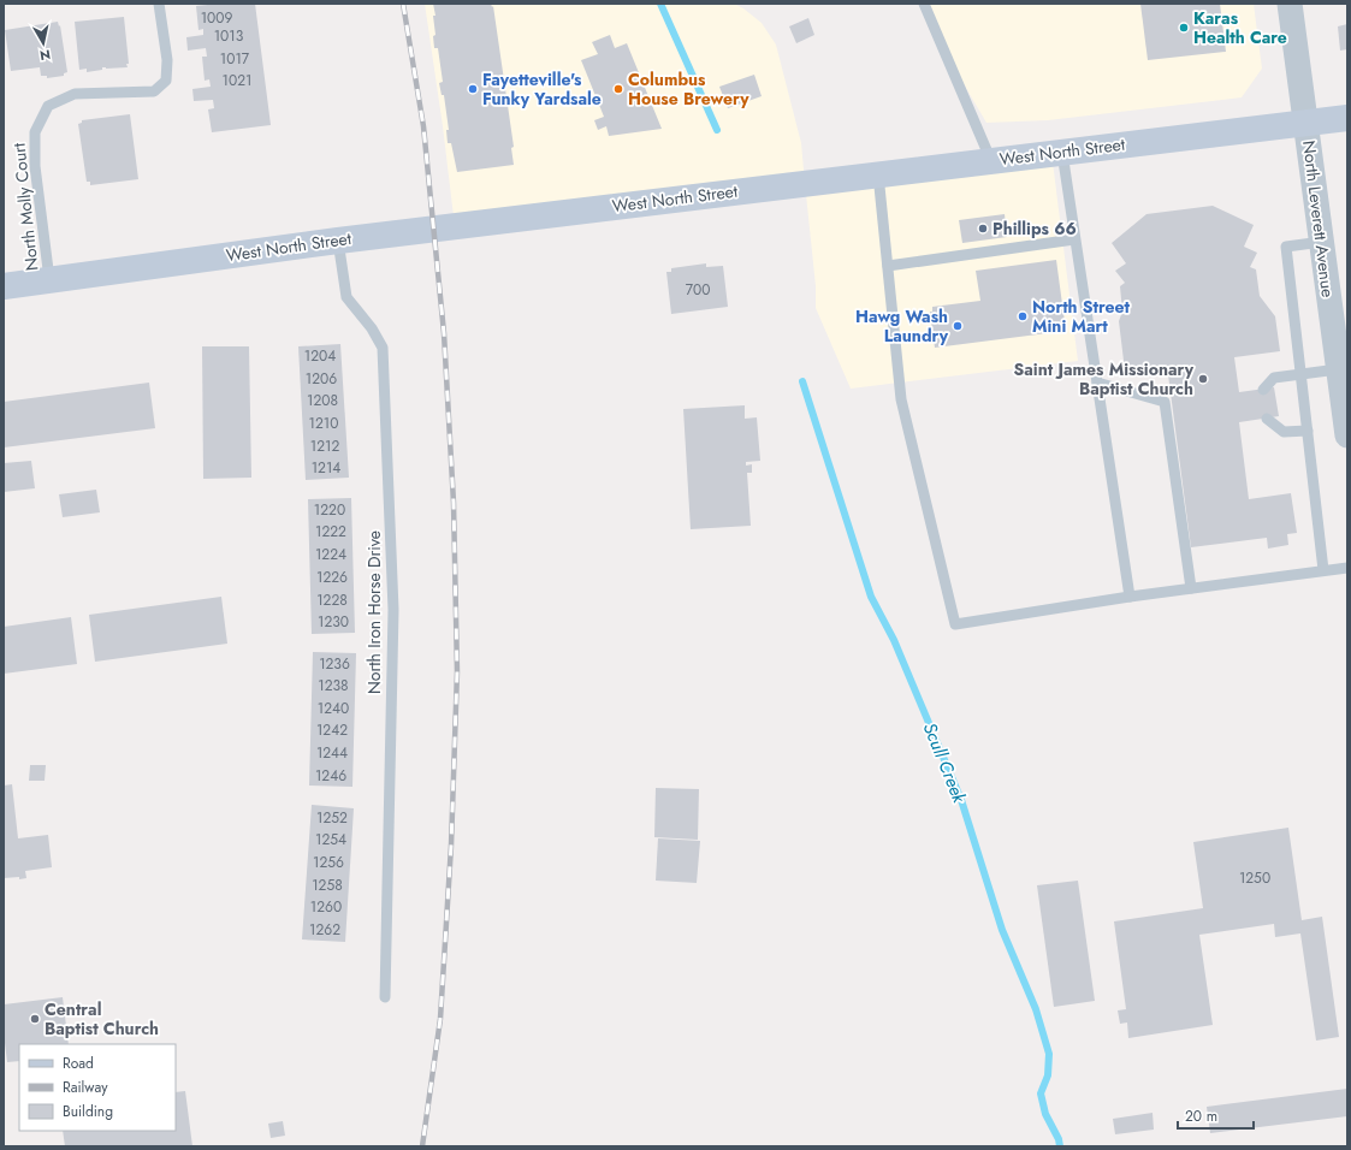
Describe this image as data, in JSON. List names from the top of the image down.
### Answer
{
  "streets": {
    "main road": ["West North Street"],
    "street": ["North Leverett Avenue"],
    "lane": ["North Molly Court", "North Iron Horse Drive"]
  },
  "crossings": [
    ["West North Street", "North Molly Court"],
    ["West North Street", "North Leverett Avenue"],
    ["West North Street", "North Iron Horse Drive"]
  ],
  "water": ["Scull Creek"],
  "places": [
    "Karas Health Care",
    "Fayetteville's Funky Yardsale",
    "Columbus House Brewery",
    "Phillips 66",
    "North Street Mini Mart",
    "Hawg Wash Laundry",
    "Saint James Missionary Baptist Church",
    "Central Baptist Church"
  ],
  "house_numbers": [
    "1009",
    "1013",
    "1017",
    "1021",
    "700",
    "1204",
    "1206",
    "1208",
    "1210",
    "1212",
    "1214",
    "1220",
    "1222",
    "1224",
    "1226",
    "1228",
    "1230",
    "1236",
    "1238",
    "1240",
    "1242",
    "1244",
    "1246",
    "1252",
    "1254",
    "1256",
    "1250",
    "1258",
    "1260",
    "1262"
  ],
  "legend": ["Road", "Railway", "Building"],
  "scale_bar": "20 m",
  "north": "bottom"
}
